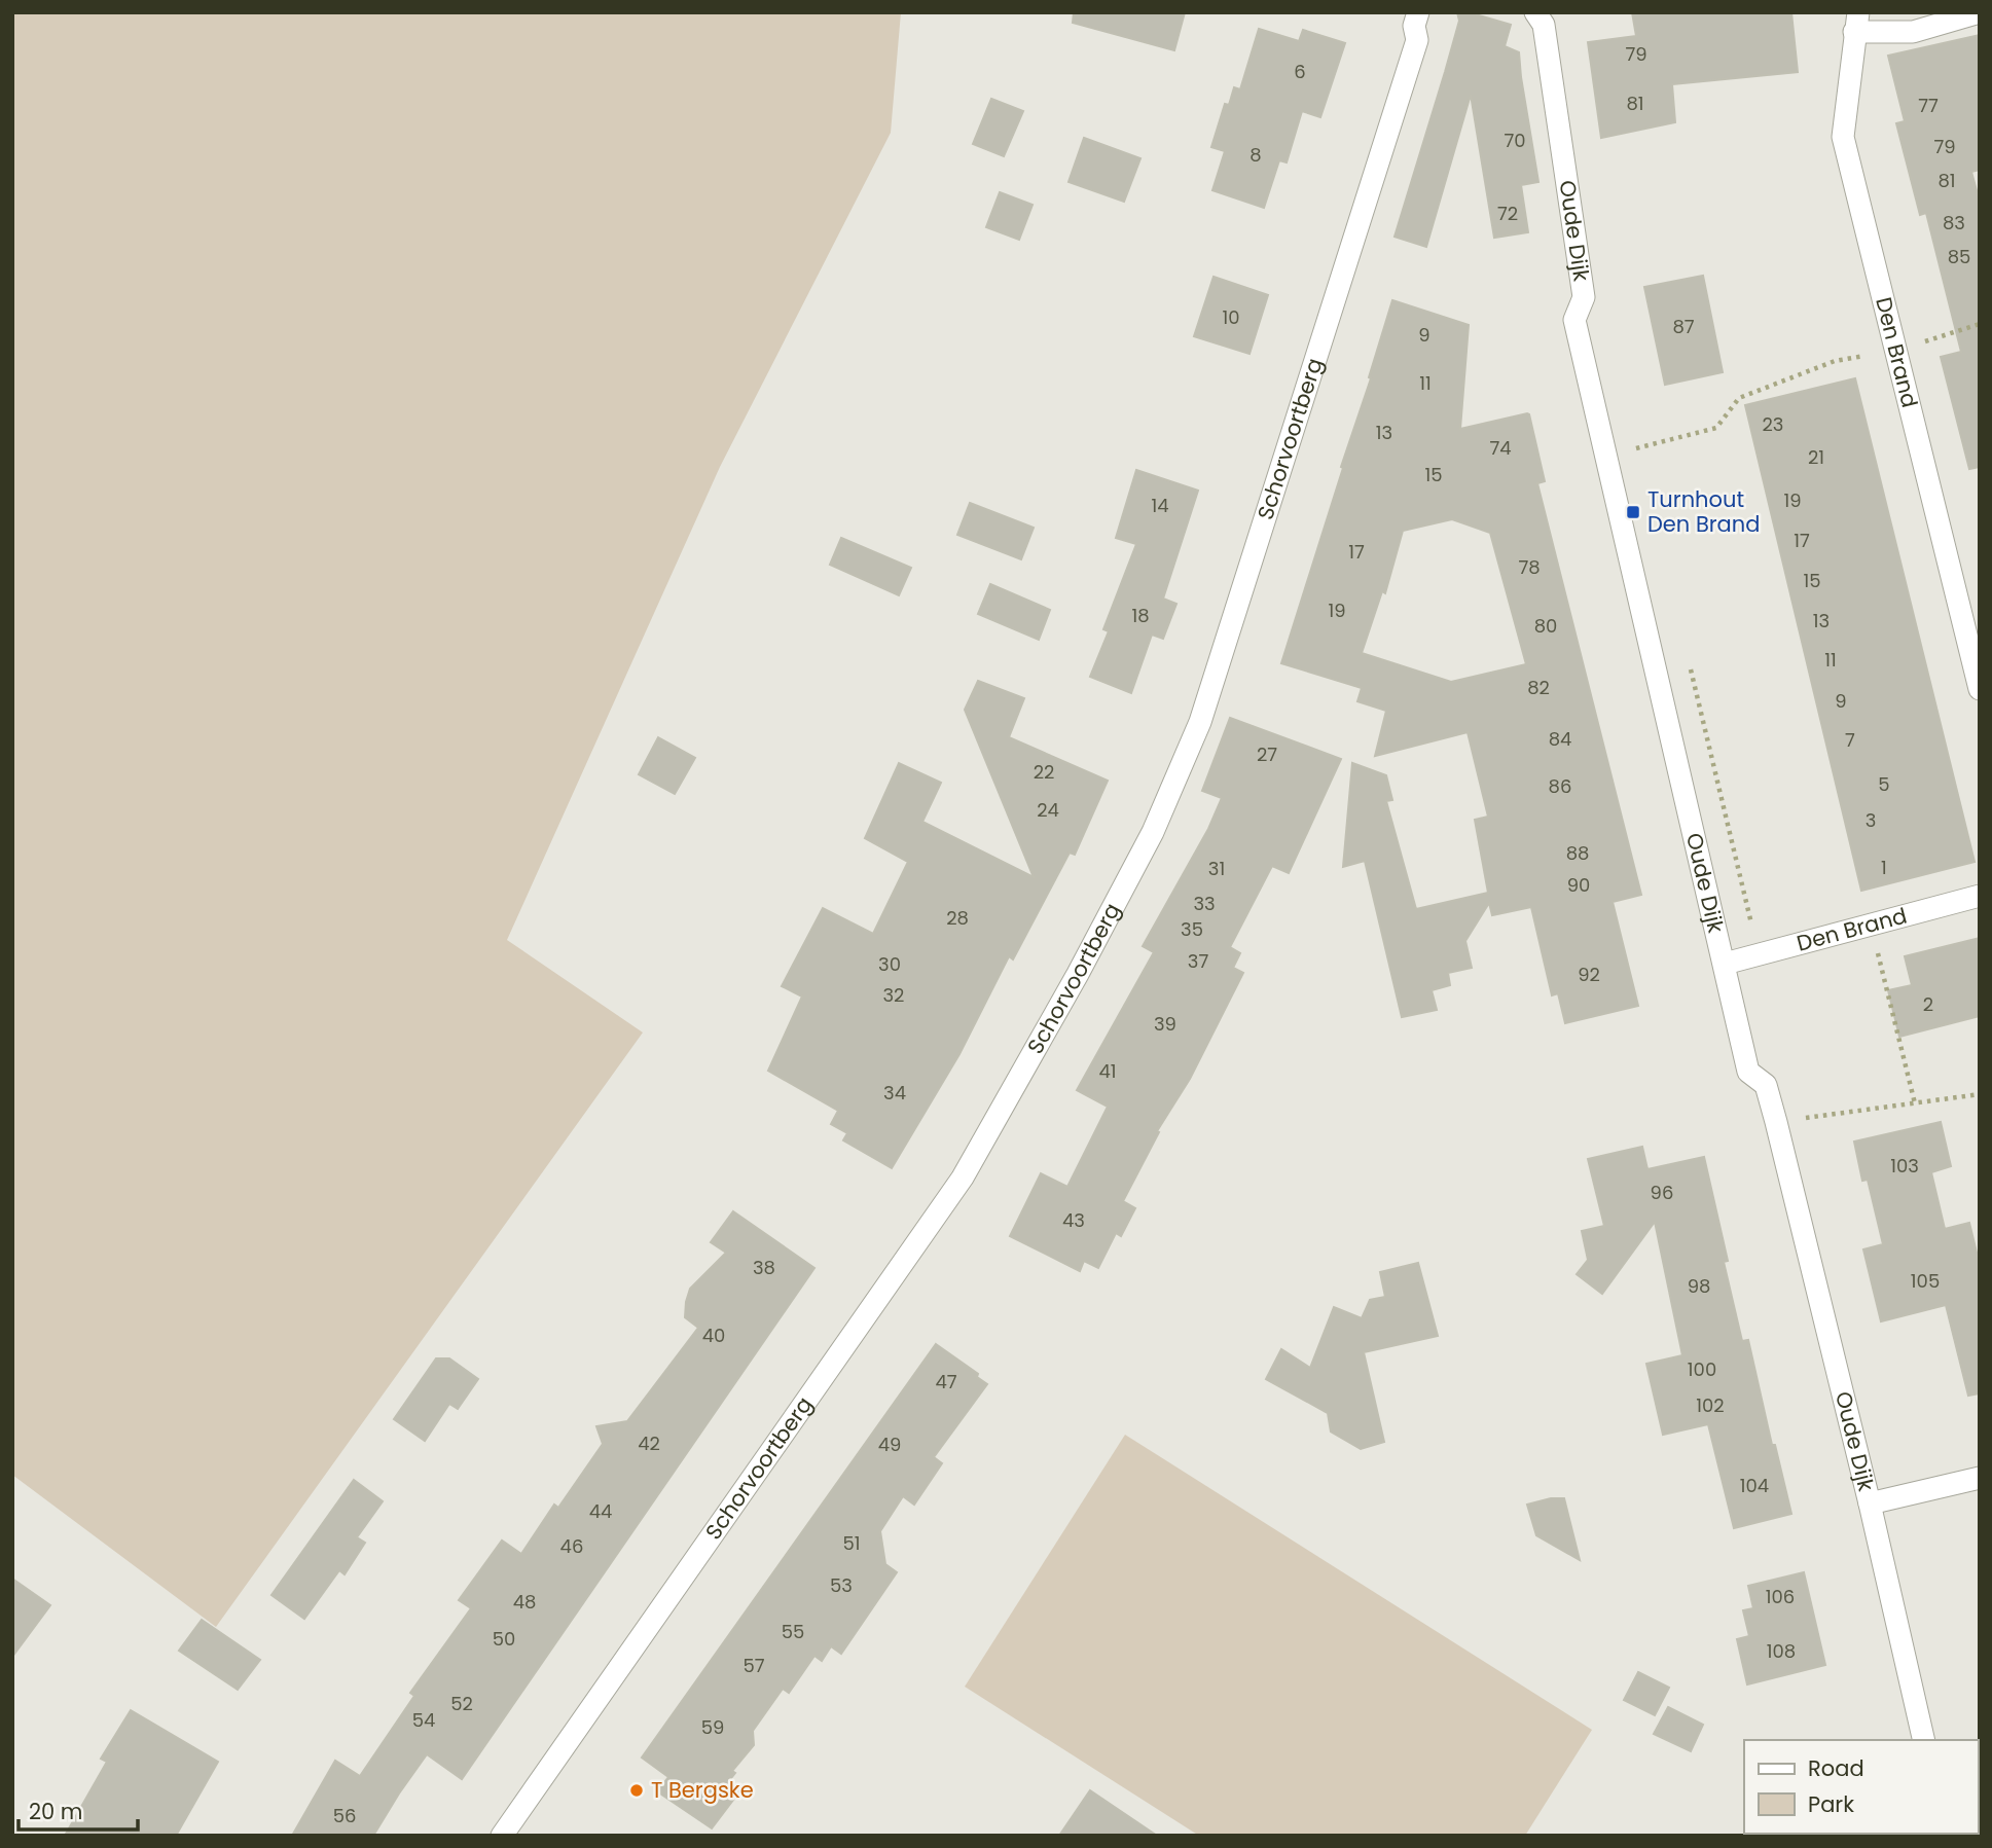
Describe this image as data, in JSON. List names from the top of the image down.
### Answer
{
  "streets": {
    "street": ["Oude Dijk", "Den Brand", "Schorvoortberg"]
  },
  "crossings": [
    ["Oude Dijk", "Den Brand"]
  ],
  "places": {
    "transit": ["Turnhout Den Brand"],
    "other": ["T Bergske"]
  },
  "house_numbers": [
    "79",
    "6",
    "81",
    "77",
    "70",
    "79",
    "8",
    "81",
    "72",
    "83",
    "85",
    "10",
    "87",
    "9",
    "11",
    "23",
    "13",
    "74",
    "21",
    "15",
    "19",
    "14",
    "17",
    "17",
    "78",
    "15",
    "19",
    "18",
    "13",
    "80",
    "11",
    "82",
    "9",
    "84",
    "7",
    "27",
    "22",
    "5",
    "86",
    "24",
    "3",
    "88",
    "1",
    "31",
    "90",
    "33",
    "28",
    "35",
    "37",
    "30",
    "92",
    "32",
    "2",
    "39",
    "41",
    "34",
    "103",
    "96",
    "43",
    "38",
    "105",
    "98",
    "40",
    "100",
    "47",
    "102",
    "42",
    "49",
    "104",
    "44",
    "51",
    "46",
    "53",
    "106",
    "48",
    "55",
    "50",
    "108",
    "57",
    "52",
    "54",
    "59",
    "56"
  ],
  "legend": ["Road", "Park"],
  "scale_bar": "20 m"
}
